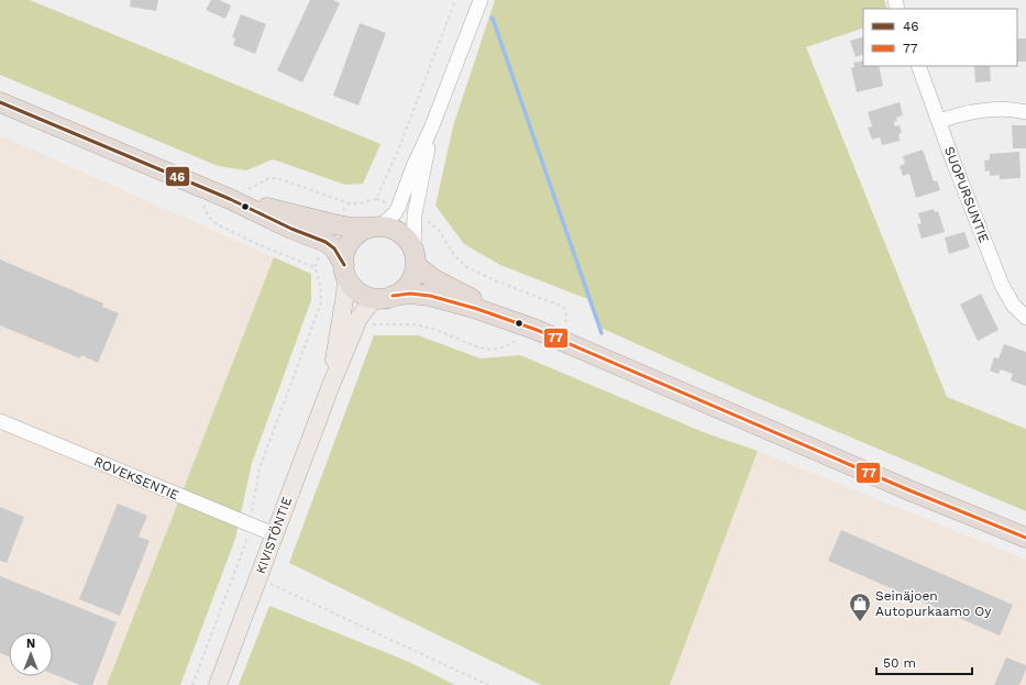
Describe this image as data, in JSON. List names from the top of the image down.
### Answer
{
  "streets": {
    "main road": ["KIVISTÖNTIE"],
    "street": ["SUOPURSUNTIE", "ROVEKSENTIE"]
  },
  "crossings": [
    ["ROVEKSENTIE", "KIVISTÖNTIE"]
  ],
  "places": {
    "shop": ["Seinäjoen Autopurkaamo Oy"]
  },
  "lines": ["transit line 46", "transit line 77"],
  "legend": ["46", "77"],
  "scale_bar": "50 m",
  "north": "top"
}
